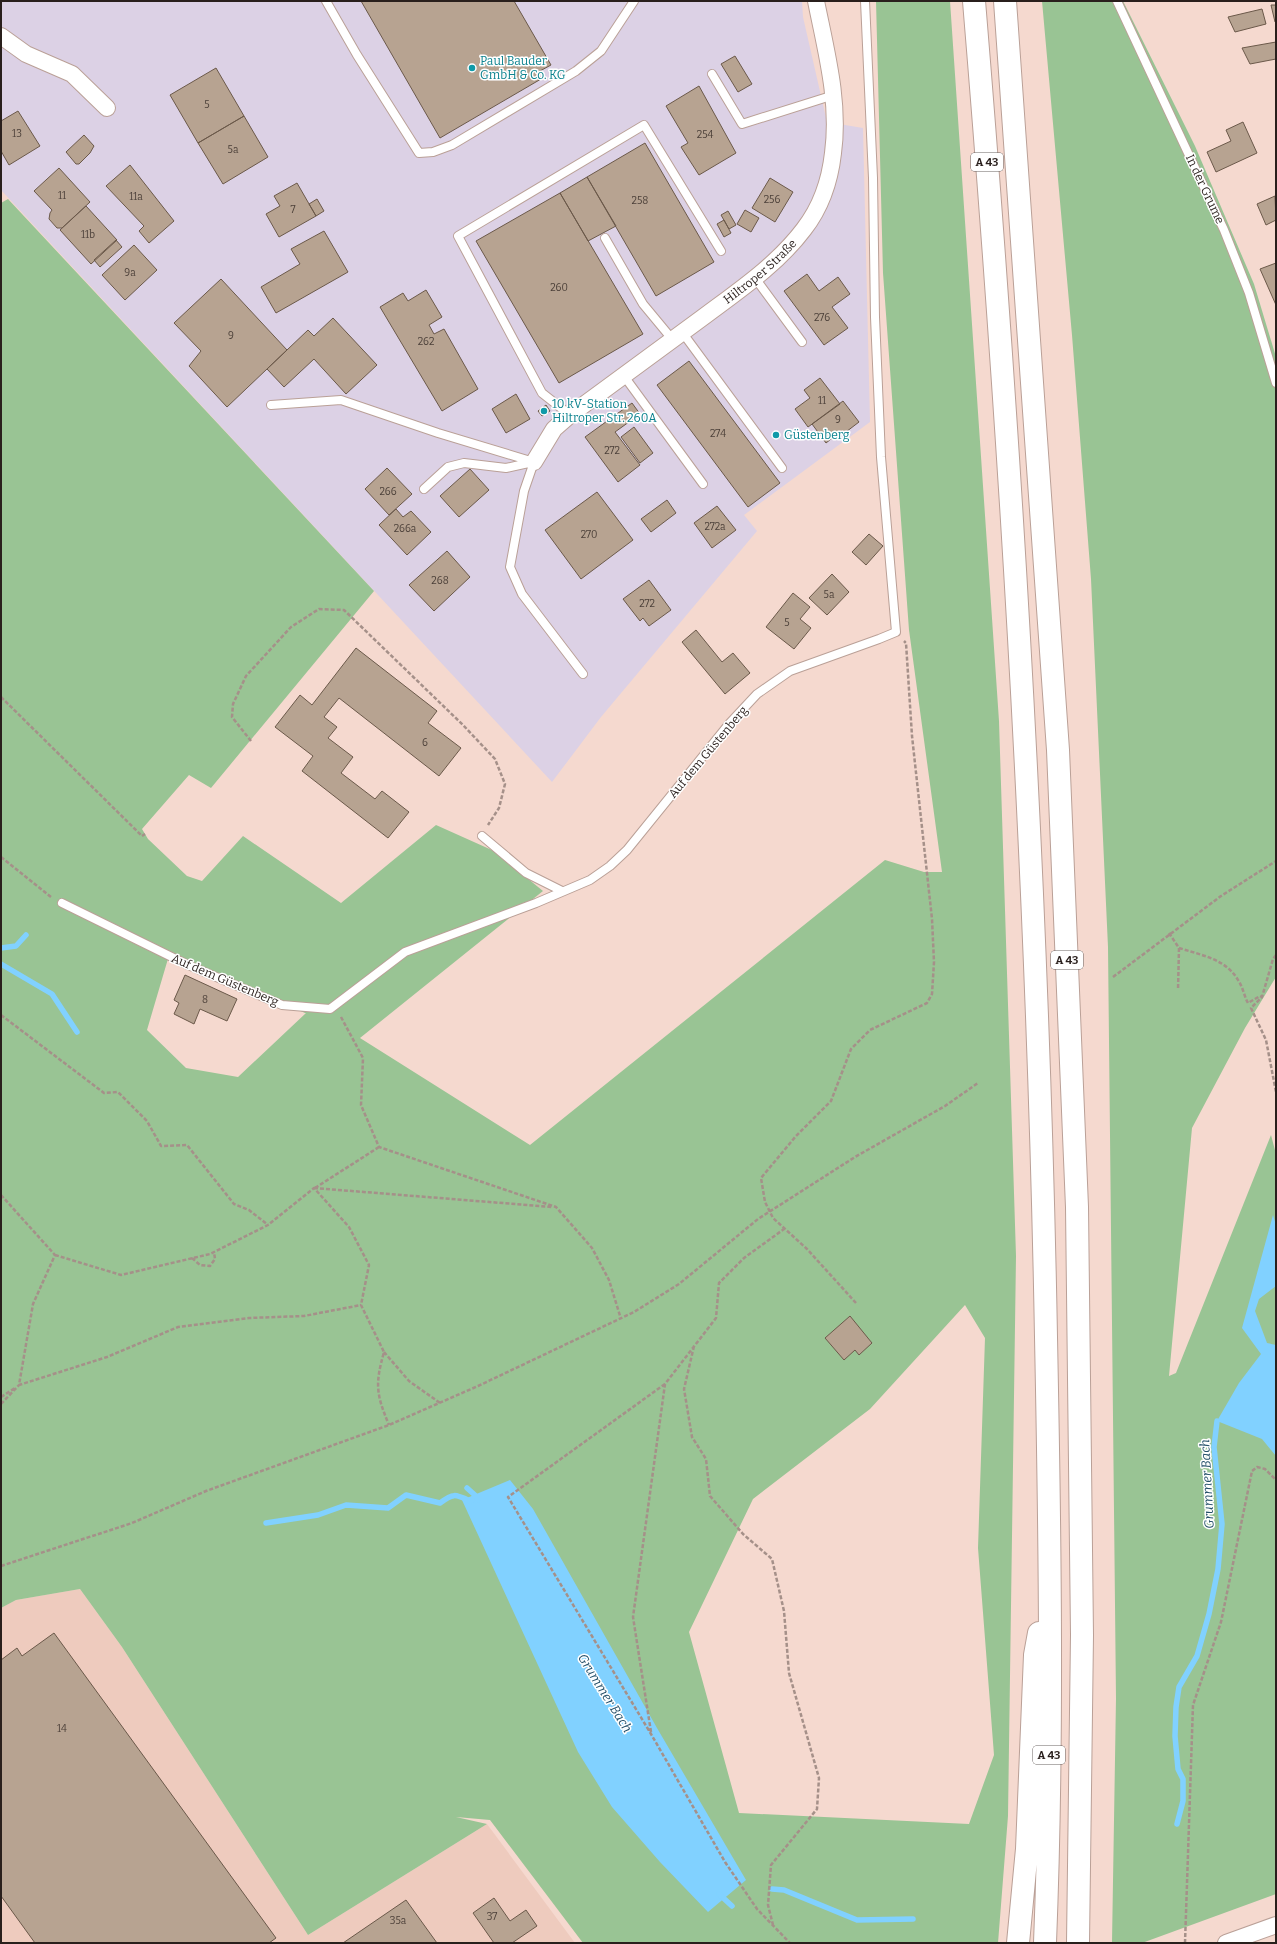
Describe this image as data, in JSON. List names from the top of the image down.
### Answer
{
  "streets": {
    "highway": ["A 43"],
    "street": ["Hiltroper Straße"],
    "lane": ["In der Grume", "Auf dem Güstenberg"]
  },
  "water": ["Grummer Bach"],
  "places": ["Paul Bauder GmbH & Co. KG", "10 kV-Station Hiltroper Str. 260A", "Güstenberg"],
  "house_numbers": [
    "5",
    "13",
    "254",
    "5a",
    "11",
    "11a",
    "256",
    "258",
    "7",
    "11b",
    "9a",
    "260",
    "276",
    "9",
    "262",
    "11",
    "9",
    "274",
    "272",
    "266",
    "272a",
    "266a",
    "270",
    "268",
    "5a",
    "272",
    "5",
    "6",
    "8",
    "14",
    "37",
    "35a"
  ]
}
